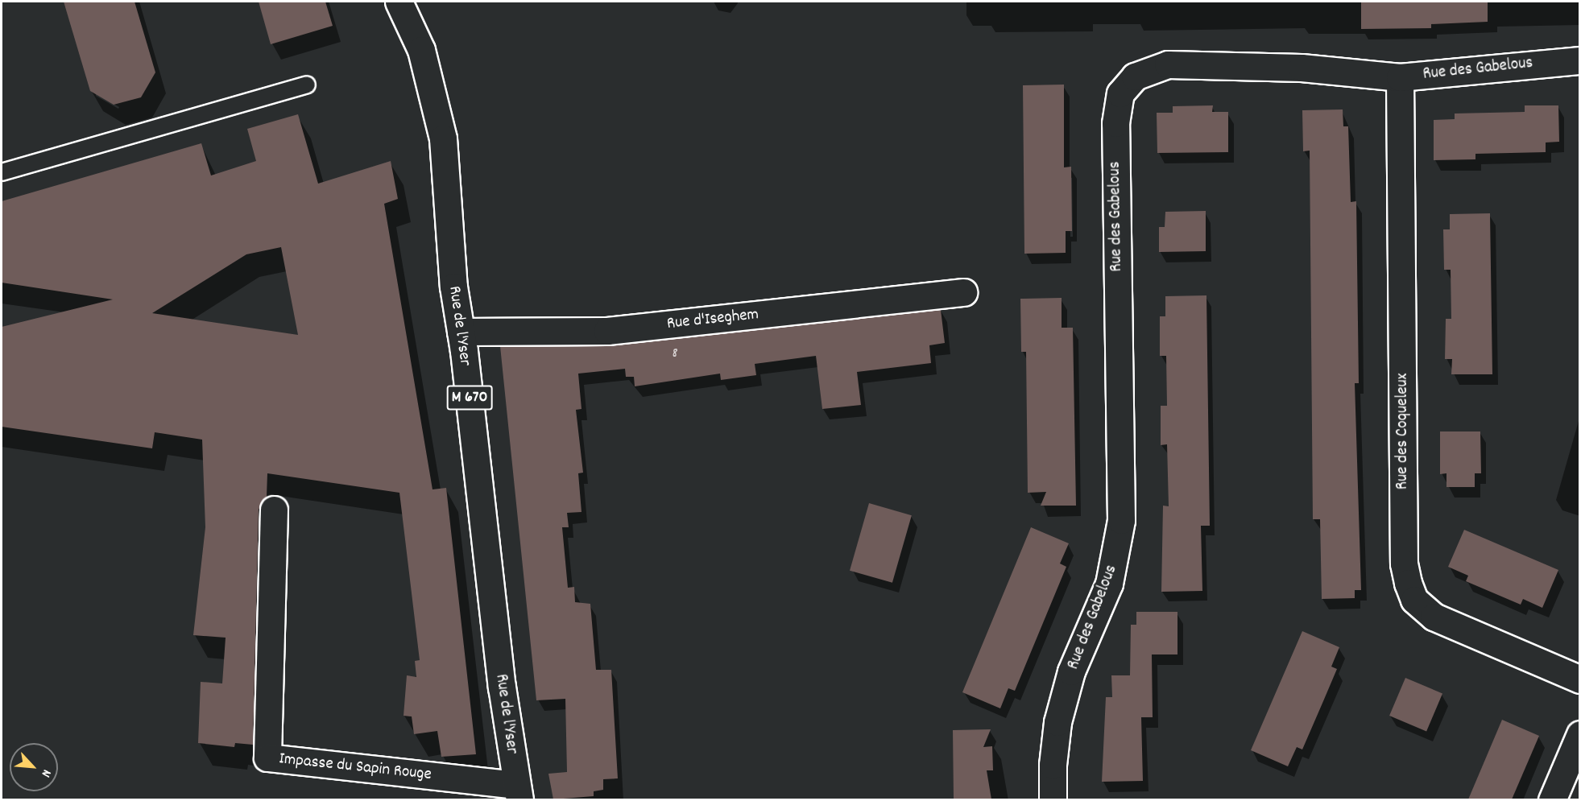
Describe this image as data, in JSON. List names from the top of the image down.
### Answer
{
  "streets": {
    "street": [
      "Rue des Gabelous",
      "Rue d'Iseghem",
      "Rue de l'Yser",
      "M 670",
      "Rue des Coqueleux",
      "Impasse du Sapin Rouge"
    ]
  },
  "crossings": [
    ["Rue des Gabelous", "Rue des Coqueleux"],
    ["Rue d'Iseghem", "Rue de l'Yser"],
    ["Rue de l'Yser", "Impasse du Sapin Rouge"]
  ],
  "house_numbers": ["8"],
  "north": "bottom right"
}
